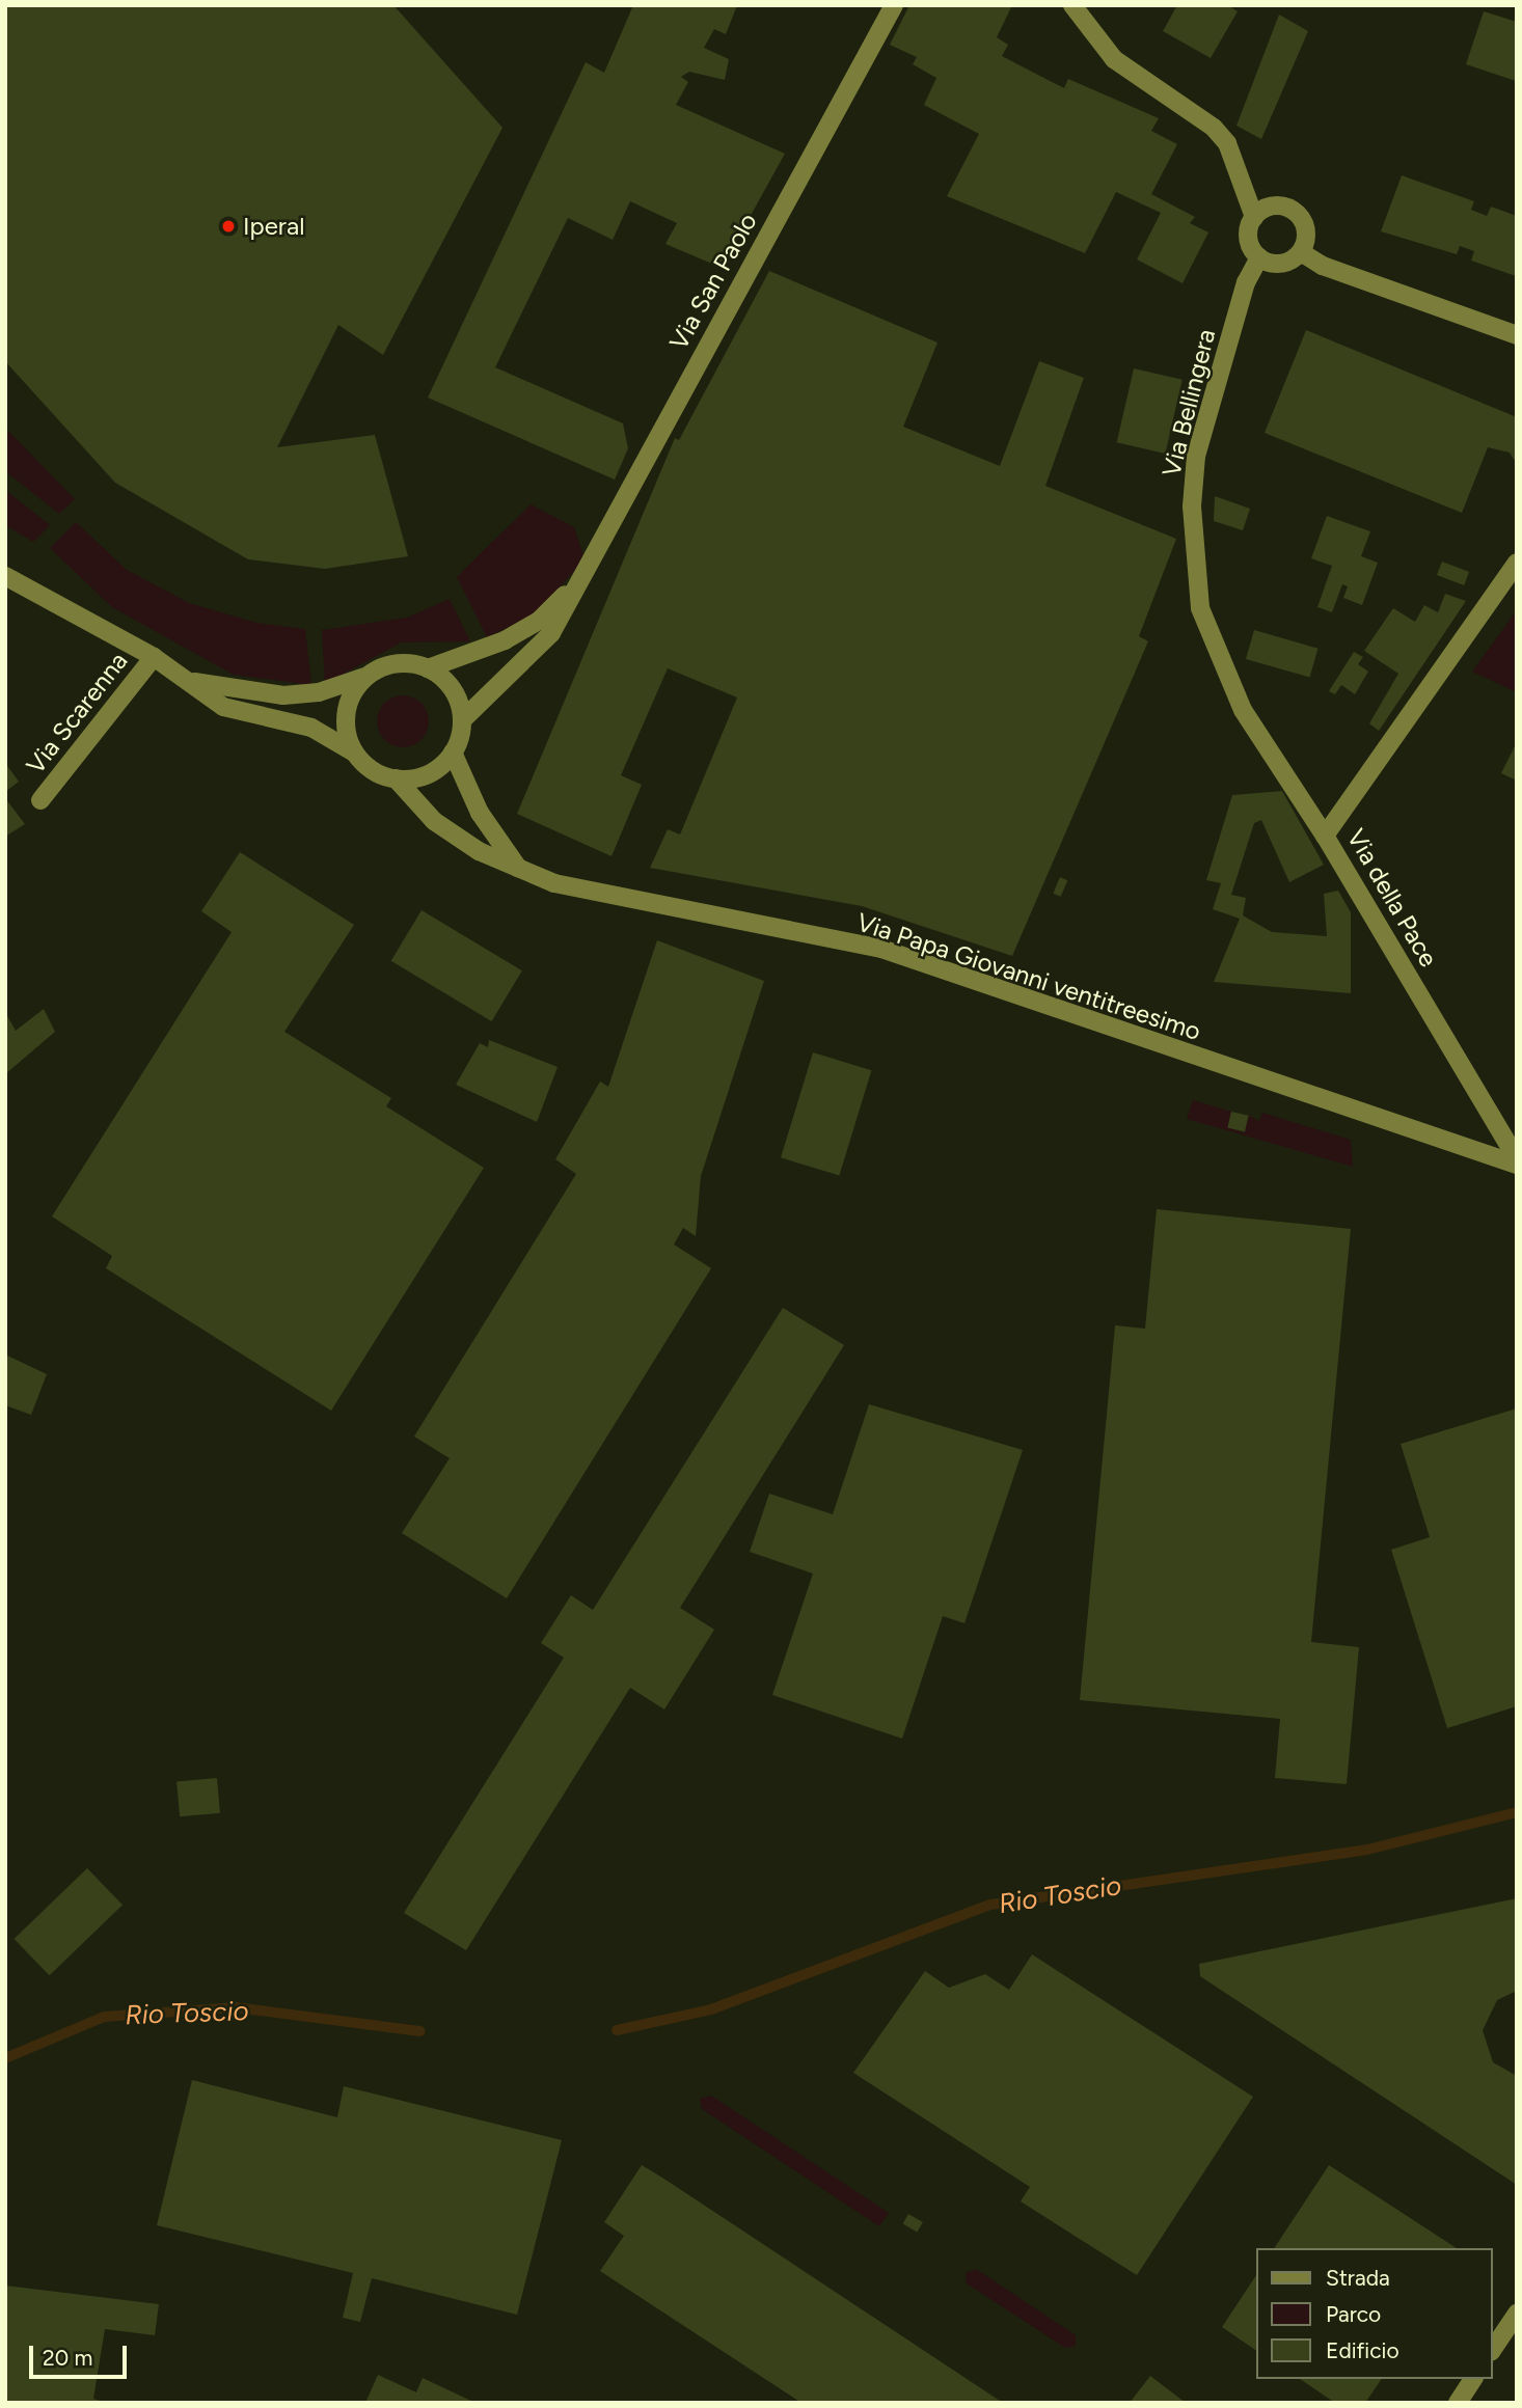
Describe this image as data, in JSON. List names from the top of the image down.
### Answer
{
  "streets": {
    "street": [
      "Via San Paolo",
      "Via Bellingera",
      "Via Scarenna",
      "Via della Pace",
      "Via Papa Giovanni ventitreesimo"
    ]
  },
  "crossings": [
    ["Via San Paolo", "Via Papa Giovanni ventitreesimo"],
    ["Via Bellingera", "Via della Pace"],
    ["Via della Pace", "Via Papa Giovanni ventitreesimo"]
  ],
  "water": ["Rio Toscio"],
  "places": ["Iperal"],
  "legend": ["Strada", "Parco", "Edificio"],
  "scale_bar": "20 m"
}
